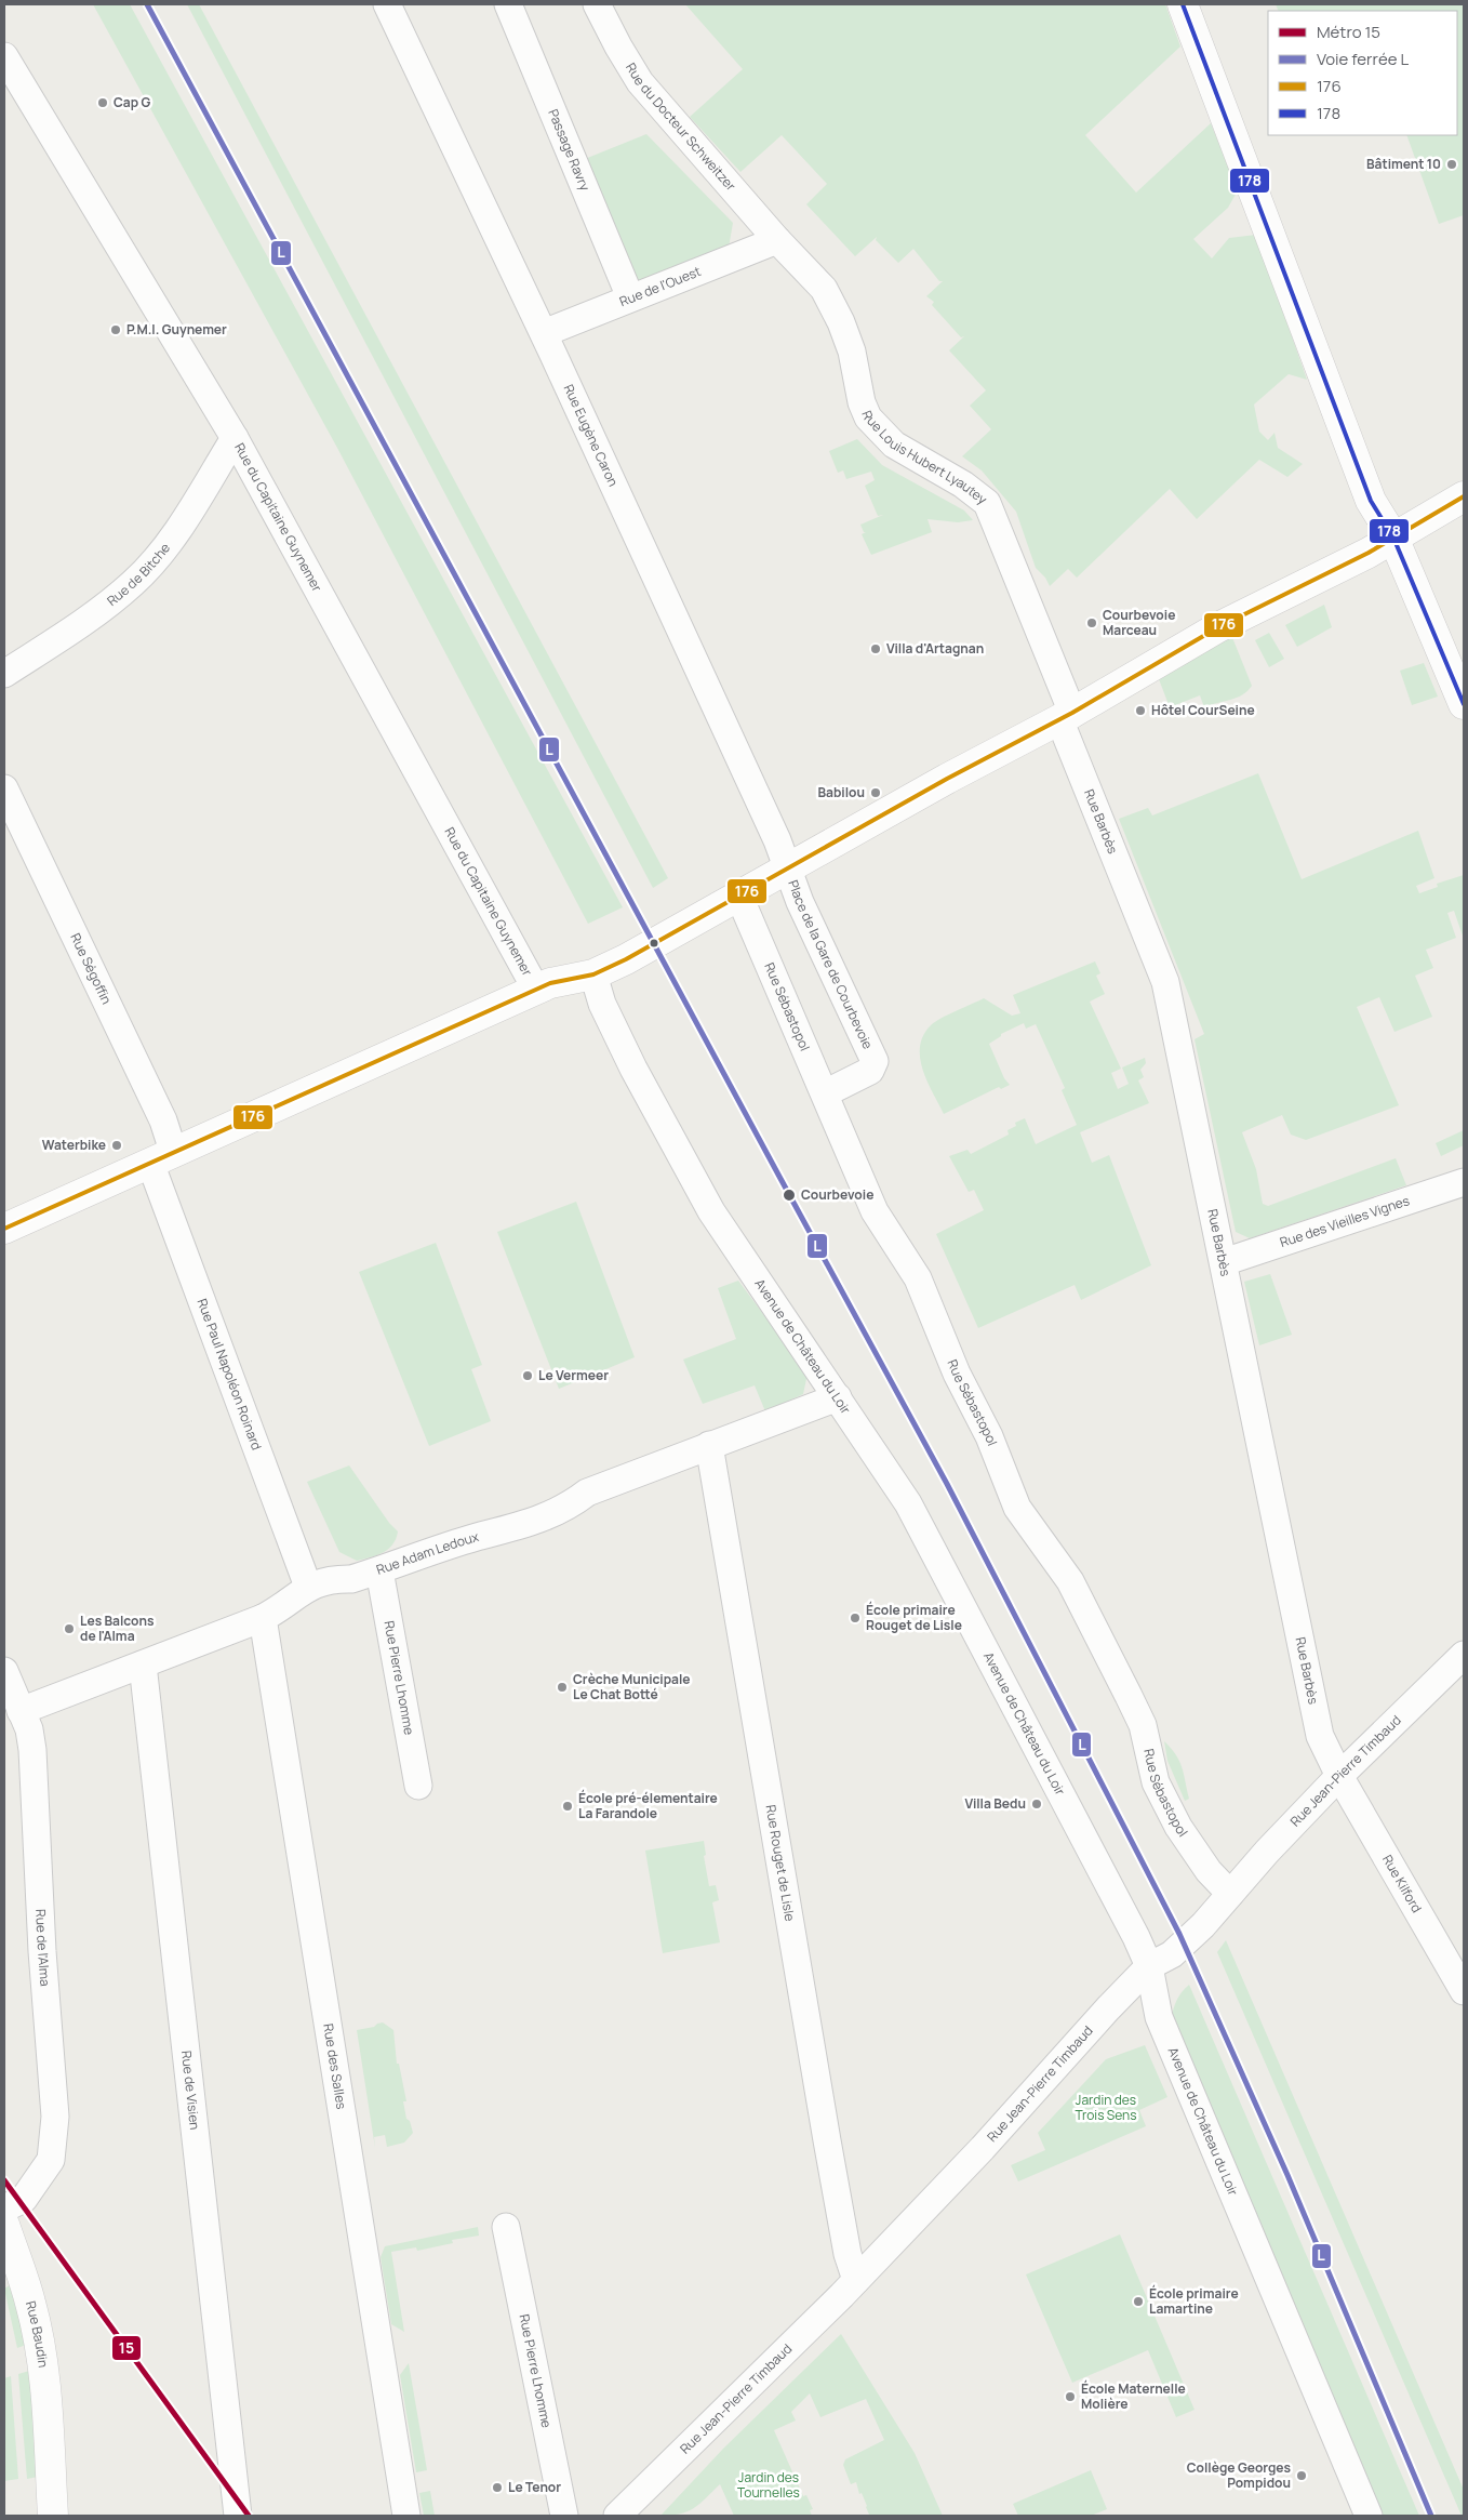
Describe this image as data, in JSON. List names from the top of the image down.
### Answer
{
  "streets": {
    "street": [
      "Rue du Docteur Schweitzer",
      "Passage Ravry",
      "Rue de l'Ouest",
      "Rue Eugène Caron",
      "Rue Louis Hubert Lyautey",
      "Rue du Capitaine Guynemer",
      "Rue de Bitche",
      "Rue Barbès",
      "Place de la Gare de Courbevoie",
      "Rue Ségoffin",
      "Rue Sébastopol",
      "Rue des Vieilles Vignes",
      "Avenue de Château du Loir",
      "Rue Paul Napoléon Roinard",
      "Rue Adam Ledoux",
      "Rue Pierre Lhomme",
      "Rue Jean-Pierre Timbaud",
      "Rue Rouget de Lisle",
      "Rue Kilford",
      "Rue de l'Alma",
      "Rue des Salles",
      "Rue de Visien",
      "Rue Baudin"
    ]
  },
  "crossings": [
    ["Rue du Docteur Schweitzer", "Rue de l'Ouest"],
    ["Rue du Docteur Schweitzer", "Rue Louis Hubert Lyautey"],
    ["Passage Ravry", "Rue de l'Ouest"],
    ["Rue de l'Ouest", "Rue Eugène Caron"],
    ["Rue de l'Ouest", "Rue Louis Hubert Lyautey"],
    ["Rue Eugène Caron", "Place de la Gare de Courbevoie"],
    ["Rue Louis Hubert Lyautey", "Rue Barbès"],
    ["Rue du Capitaine Guynemer", "Rue de Bitche"],
    ["Rue Barbès", "Rue des Vieilles Vignes"],
    ["Rue Barbès", "Rue Jean-Pierre Timbaud"],
    ["Rue Barbès", "Rue Kilford"],
    ["Place de la Gare de Courbevoie", "Rue Sébastopol"],
    ["Rue Ségoffin", "Rue Paul Napoléon Roinard"],
    ["Rue Sébastopol", "Rue Jean-Pierre Timbaud"],
    ["Avenue de Château du Loir", "Rue Adam Ledoux"],
    ["Avenue de Château du Loir", "Rue Jean-Pierre Timbaud"],
    ["Rue Paul Napoléon Roinard", "Rue Adam Ledoux"],
    ["Rue Adam Ledoux", "Rue Pierre Lhomme"],
    ["Rue Adam Ledoux", "Rue Rouget de Lisle"],
    ["Rue Adam Ledoux", "Rue de l'Alma"],
    ["Rue Adam Ledoux", "Rue des Salles"],
    ["Rue Adam Ledoux", "Rue de Visien"],
    ["Rue Jean-Pierre Timbaud", "Rue Rouget de Lisle"],
    ["Rue Jean-Pierre Timbaud", "Rue Kilford"]
  ],
  "parks": ["Jardin des Trois Sens", "Jardin des Tournelles"],
  "places": [
    "Cap G",
    "Bâtiment 10",
    "P.M.I. Guynemer",
    "Courbevoie Marceau",
    "Villa d'Artagnan",
    "Hôtel CourSeine",
    "Babilou",
    "Waterbike",
    "Courbevoie",
    "Le Vermeer",
    "École primaire Rouget de Lisle",
    "Les Balcons de l'Alma",
    "Crèche Municipale Le Chat Botté",
    "Villa Bedu",
    "École pré-élementaire La Farandole",
    "École primaire Lamartine",
    "École Maternelle Molière",
    "Collège Georges Pompidou",
    "Le Tenor"
  ],
  "lines": [
    "rail line L",
    "transit line 178",
    "transit line 176",
    "metro line 15"
  ],
  "legend": [
    "Métro 15",
    "Voie ferrée L",
    "176",
    "178"
  ]
}
